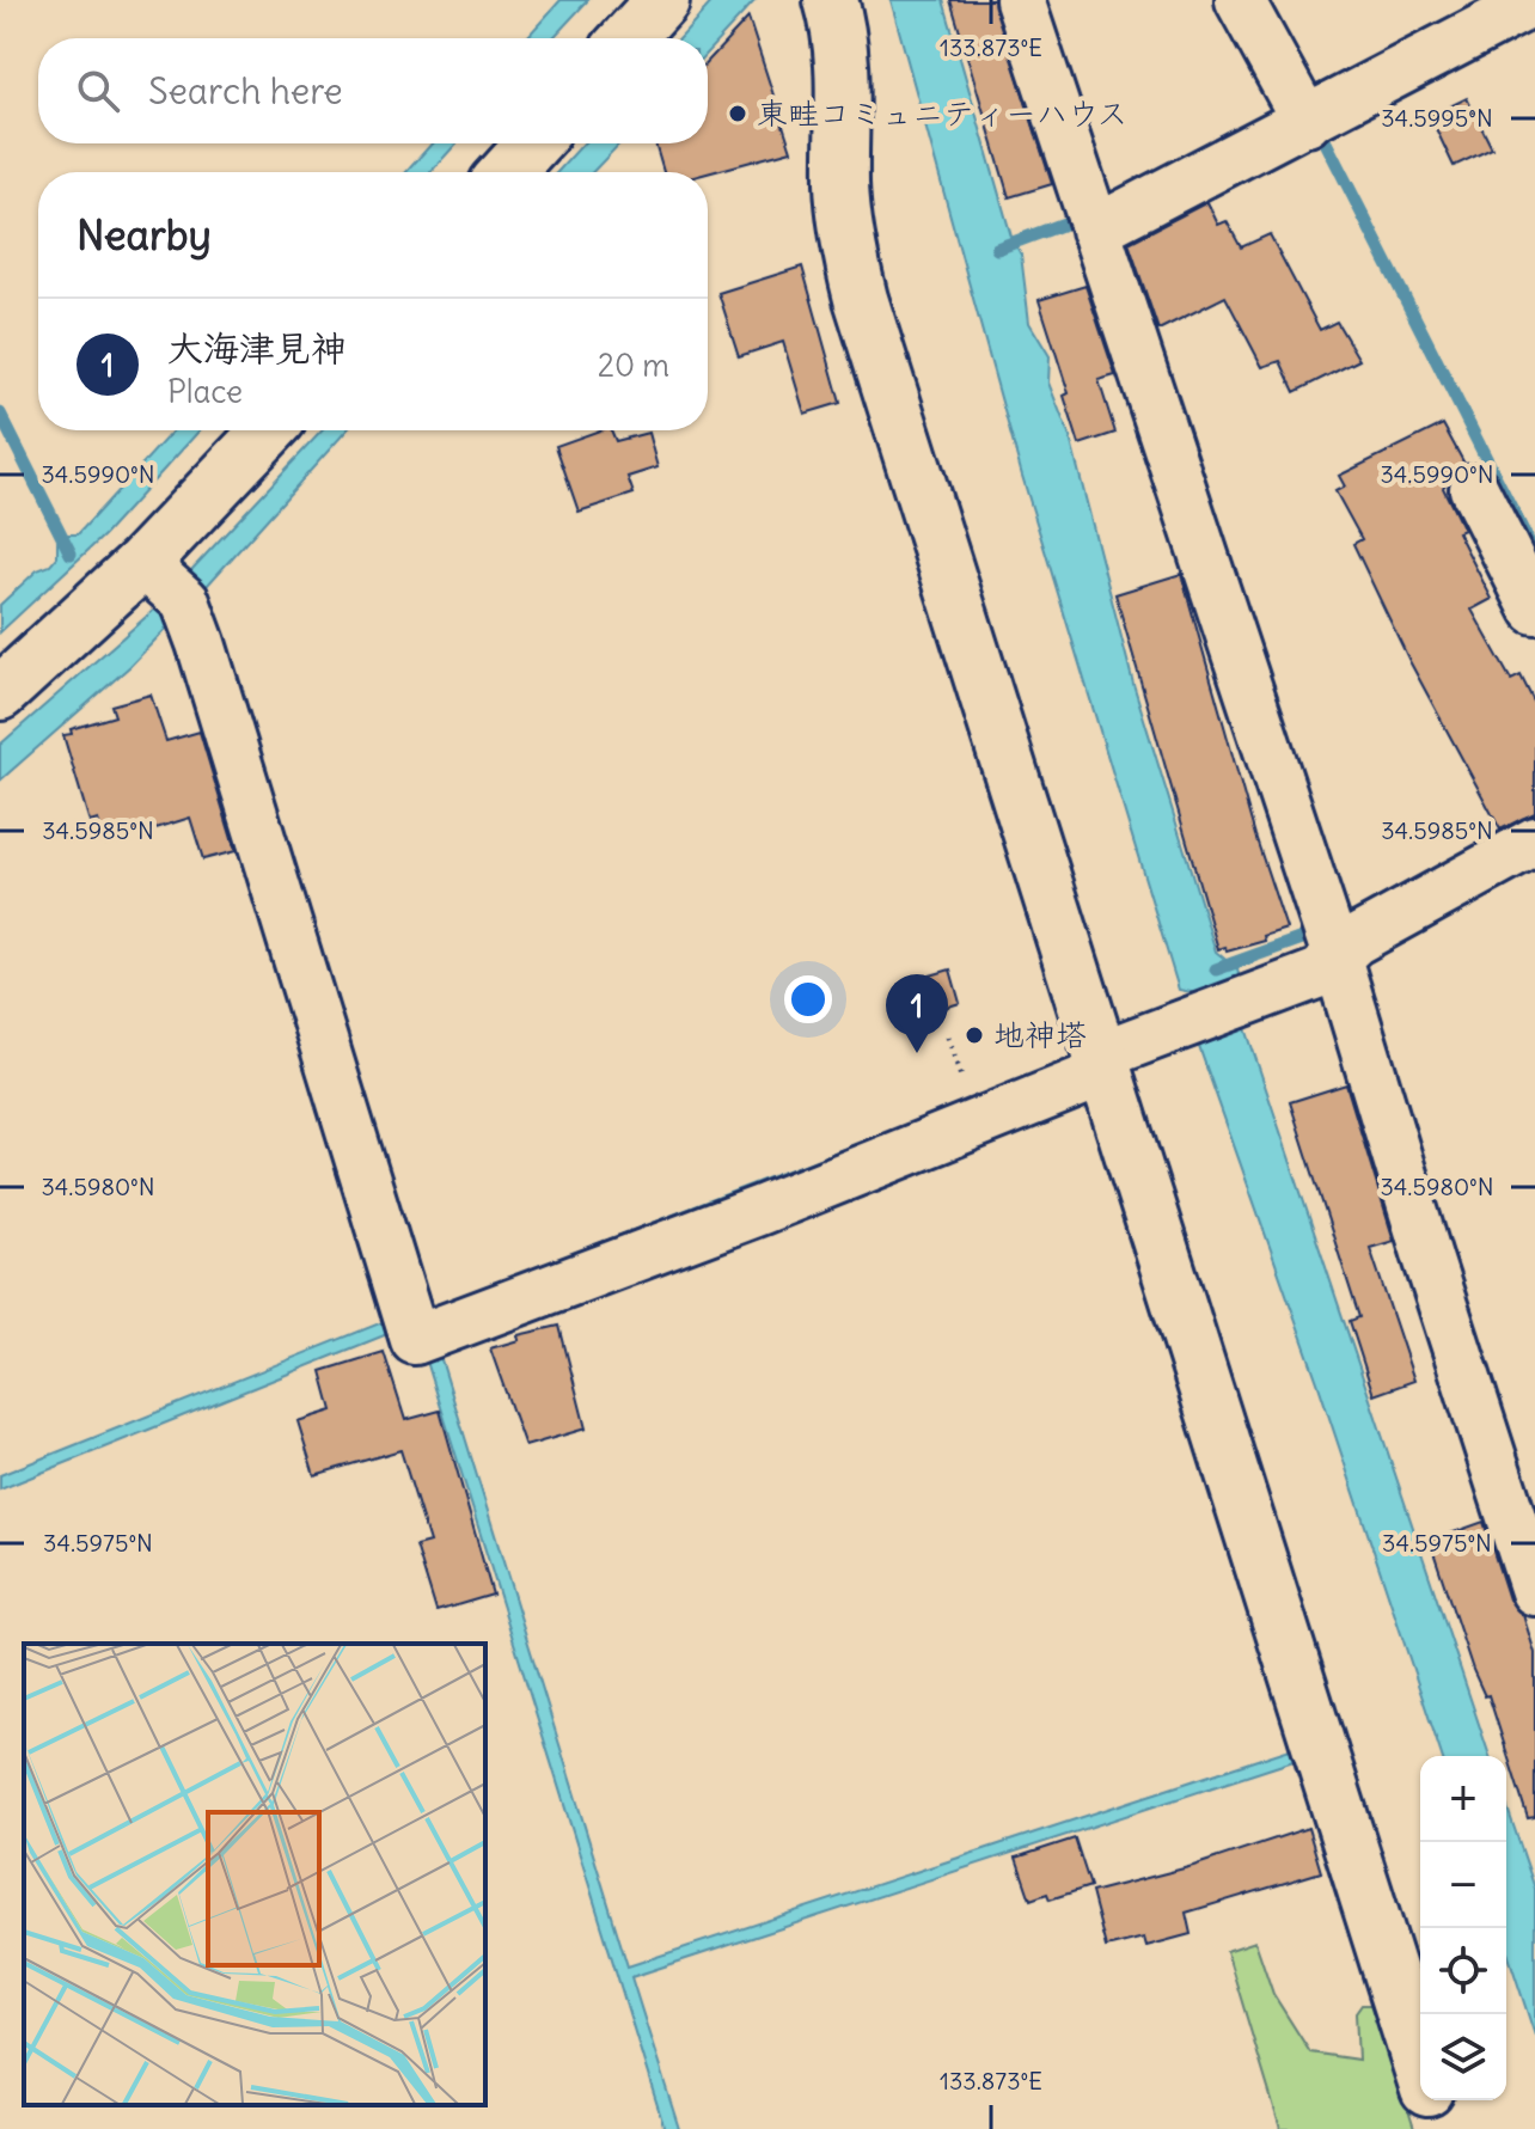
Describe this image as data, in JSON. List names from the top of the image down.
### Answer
{
  "places": ["東畦コミュニティーハウス", "地神塔"],
  "page": {
    "search": "Search here",
    "heading": "Nearby",
    "list": [
      {
        "mark": "1",
        "name": "大海津見神",
        "note": "Place",
        "value": "20 m"
      }
    ],
    "pins": "1",
    "map_buttons": ["+", "−"]
  },
  "coordinates": [
    "133.873°E",
    "34.5995°N",
    "34.5990°N",
    "34.5985°N",
    "34.5980°N",
    "34.5975°N"
  ]
}
